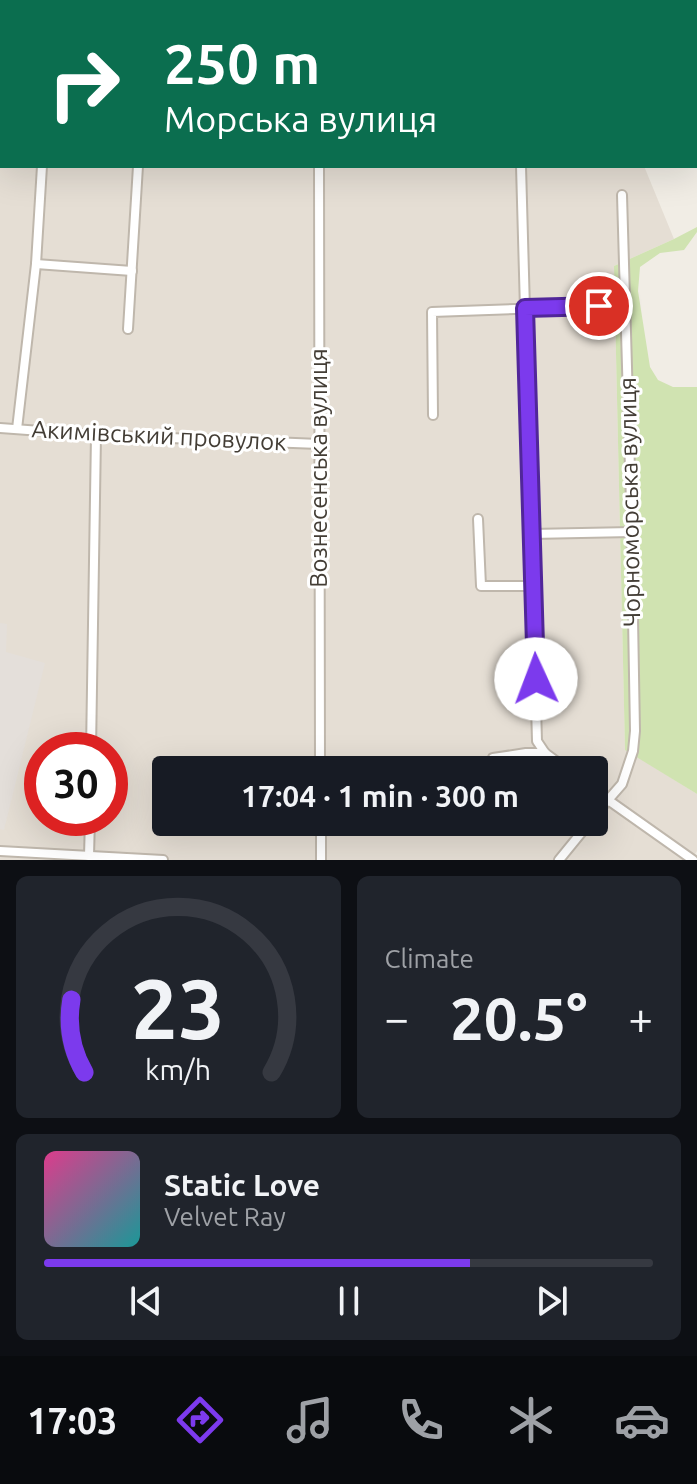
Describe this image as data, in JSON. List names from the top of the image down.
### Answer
{
  "streets": {
    "street": ["Акимівський провулок", "Вознесенська вулиця", "Чорноморська вулиця"]
  },
  "crossings": [
    ["Акимівський провулок", "Вознесенська вулиця"]
  ],
  "page": {
    "turn": ["250 m", "Морська вулиця"],
    "limit": "30",
    "trip": "17:04 · 1 min · 300 m",
    "tile": "Climate",
    "heat": ["−", "20.5°", "+"],
    "song": ["Static Love", "Velvet Ray"],
    "tabs": "17:03",
    "gauge": ["23", "km/h"]
  }
}
